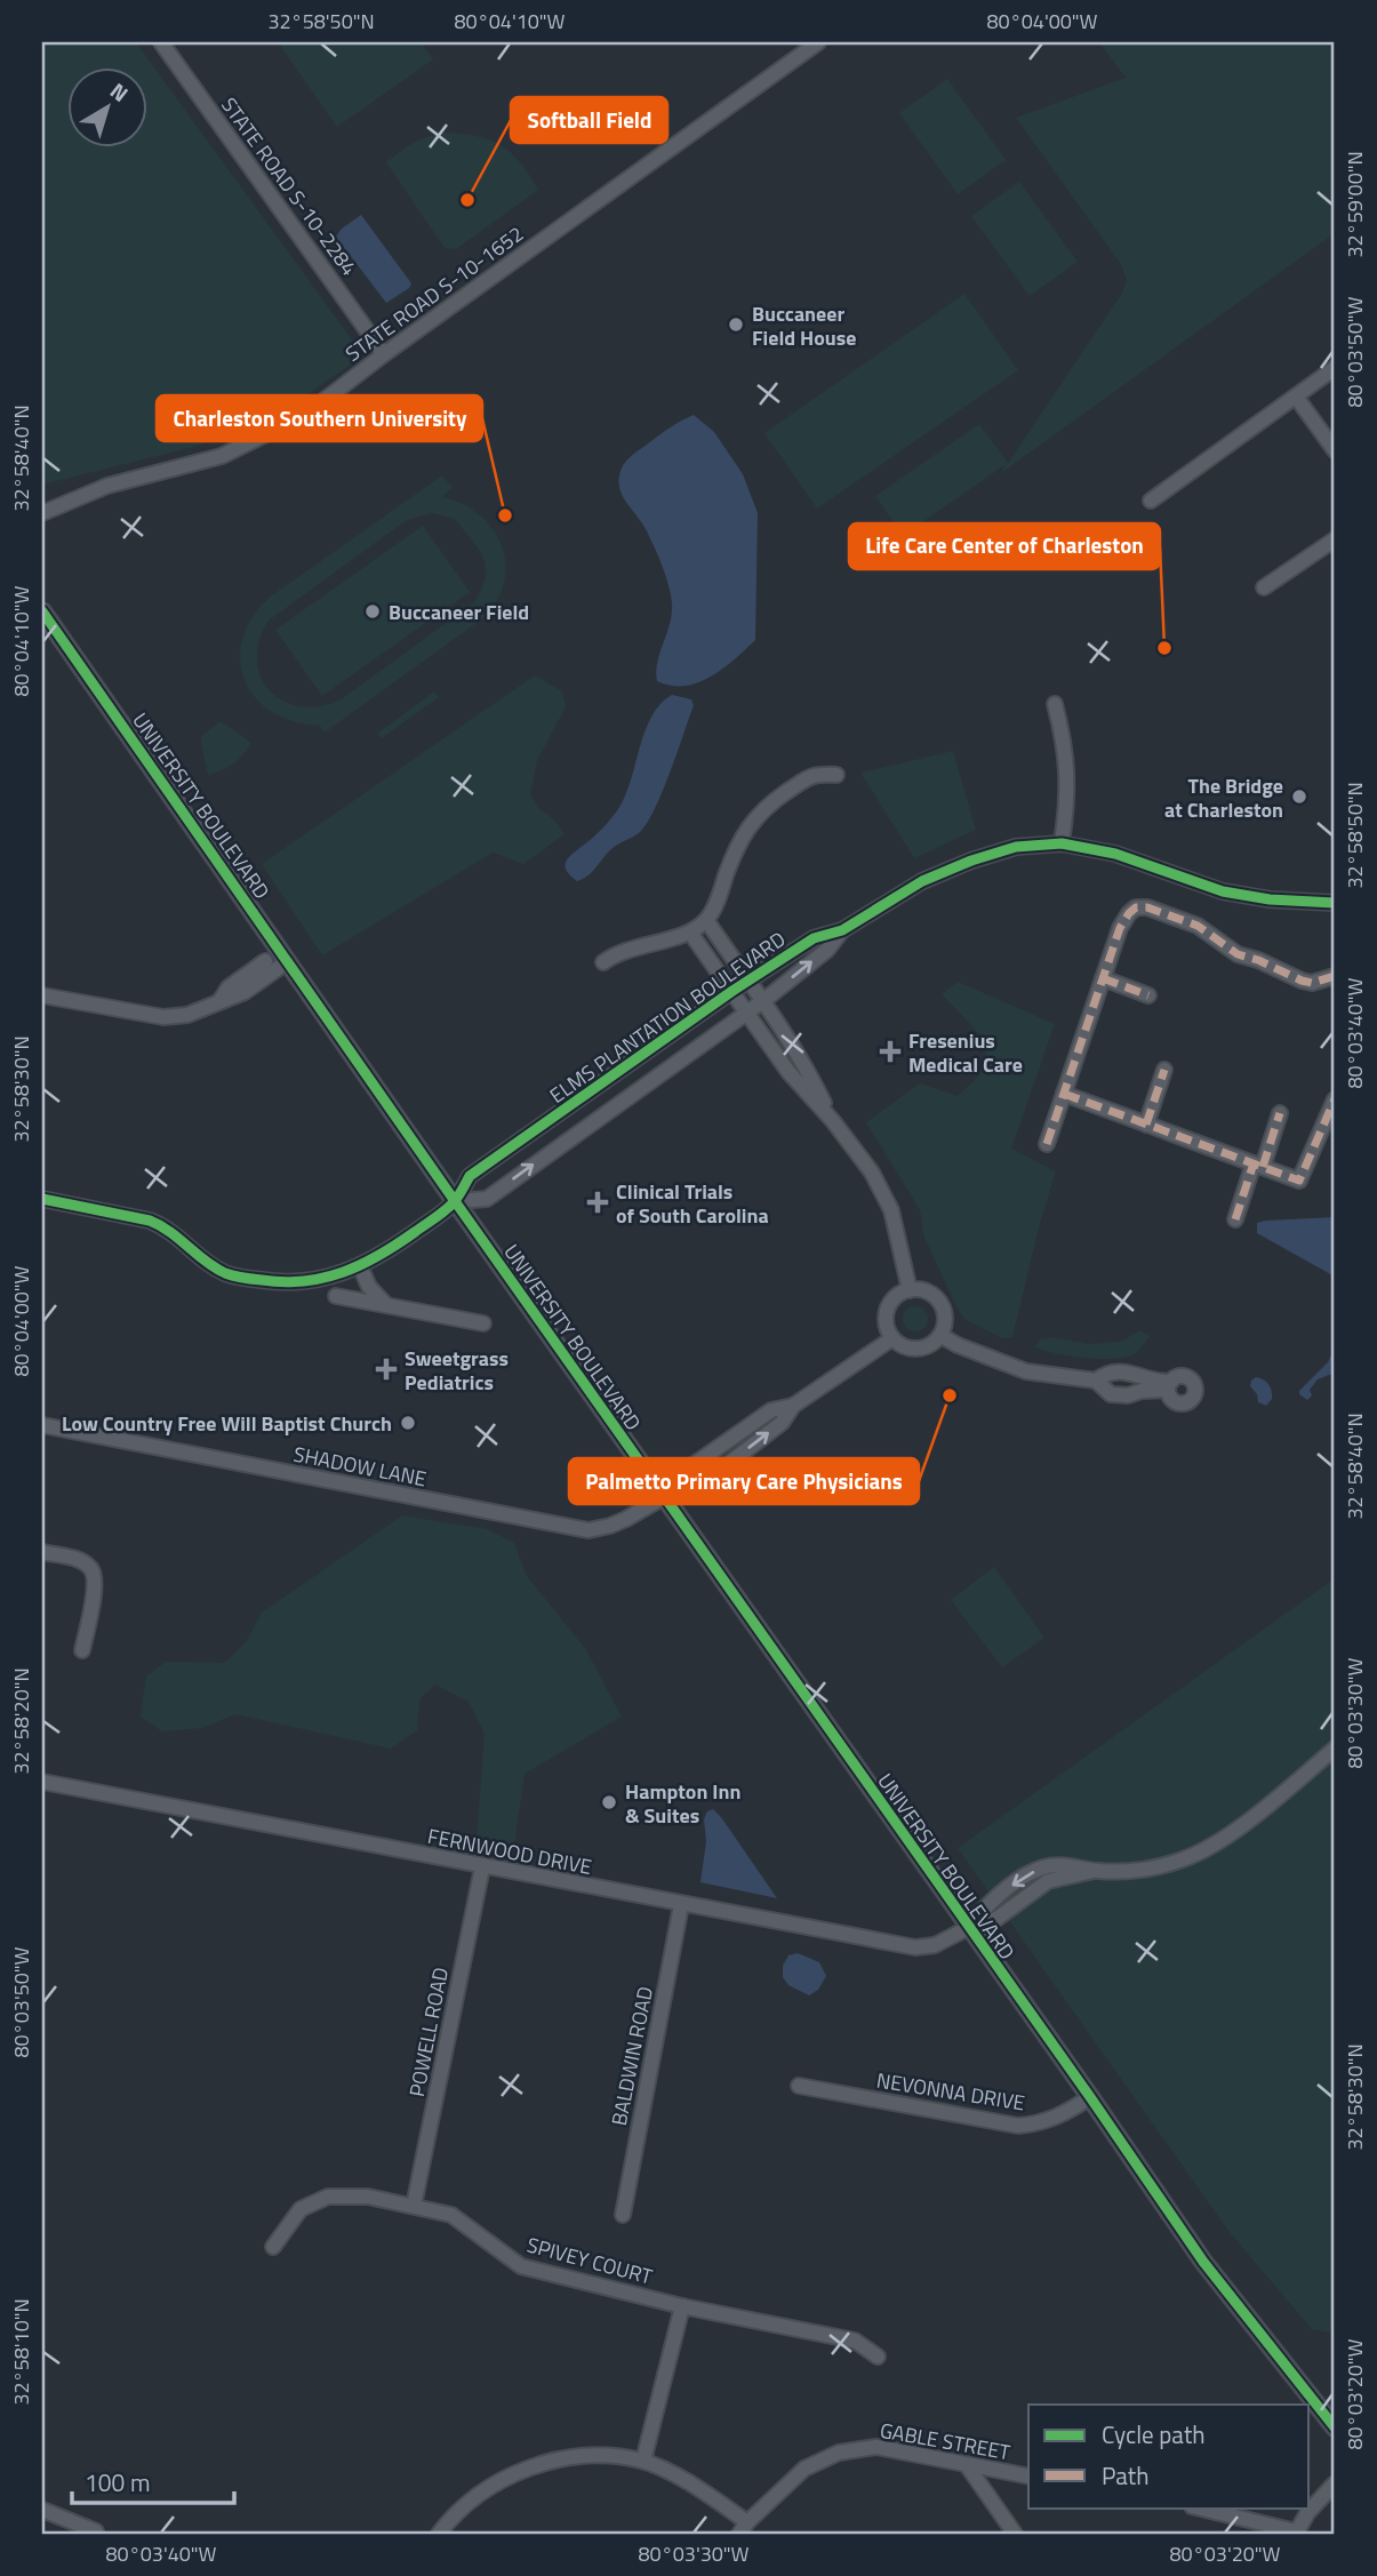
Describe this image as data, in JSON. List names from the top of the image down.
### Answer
{
  "streets": {
    "main road": ["UNIVERSITY BOULEVARD"],
    "street": [
      "STATE ROAD S-10-2284",
      "STATE ROAD S-10-1652",
      "ELMS PLANTATION BOULEVARD",
      "SHADOW LANE",
      "FERNWOOD DRIVE",
      "POWELL ROAD",
      "BALDWIN ROAD",
      "NEVONNA DRIVE",
      "SPIVEY COURT",
      "GABLE STREET"
    ]
  },
  "crossings": [
    ["STATE ROAD S-10-2284", "STATE ROAD S-10-1652"],
    ["UNIVERSITY BOULEVARD", "ELMS PLANTATION BOULEVARD"],
    ["UNIVERSITY BOULEVARD", "SHADOW LANE"],
    ["UNIVERSITY BOULEVARD", "FERNWOOD DRIVE"],
    ["UNIVERSITY BOULEVARD", "NEVONNA DRIVE"],
    ["FERNWOOD DRIVE", "POWELL ROAD"],
    ["FERNWOOD DRIVE", "BALDWIN ROAD"],
    ["POWELL ROAD", "SPIVEY COURT"]
  ],
  "places": {
    "other": [
      "Softball Field",
      "Buccaneer Field House",
      "Charleston Southern University",
      "Buccaneer Field",
      "Life Care Center of Charleston",
      "The Bridge at Charleston",
      "Palmetto Primary Care Physicians",
      "Low Country Free Will Baptist Church",
      "Hampton Inn & Suites"
    ],
    "health": ["Fresenius Medical Care", "Clinical Trials of South Carolina", "Sweetgrass Pediatrics"]
  },
  "legend": ["Cycle path", "Path"],
  "scale_bar": "100 m",
  "north": "top right",
  "coordinates": [
    "32°58'50\"N",
    "80°04'10\"W",
    "80°04'00\"W",
    "32°59'00\"N",
    "80°03'50\"W",
    "32°58'40\"N",
    "80°03'40\"W",
    "32°58'30\"N",
    "80°03'30\"W",
    "32°58'20\"N",
    "32°58'10\"N",
    "80°03'20\"W"
  ]
}
